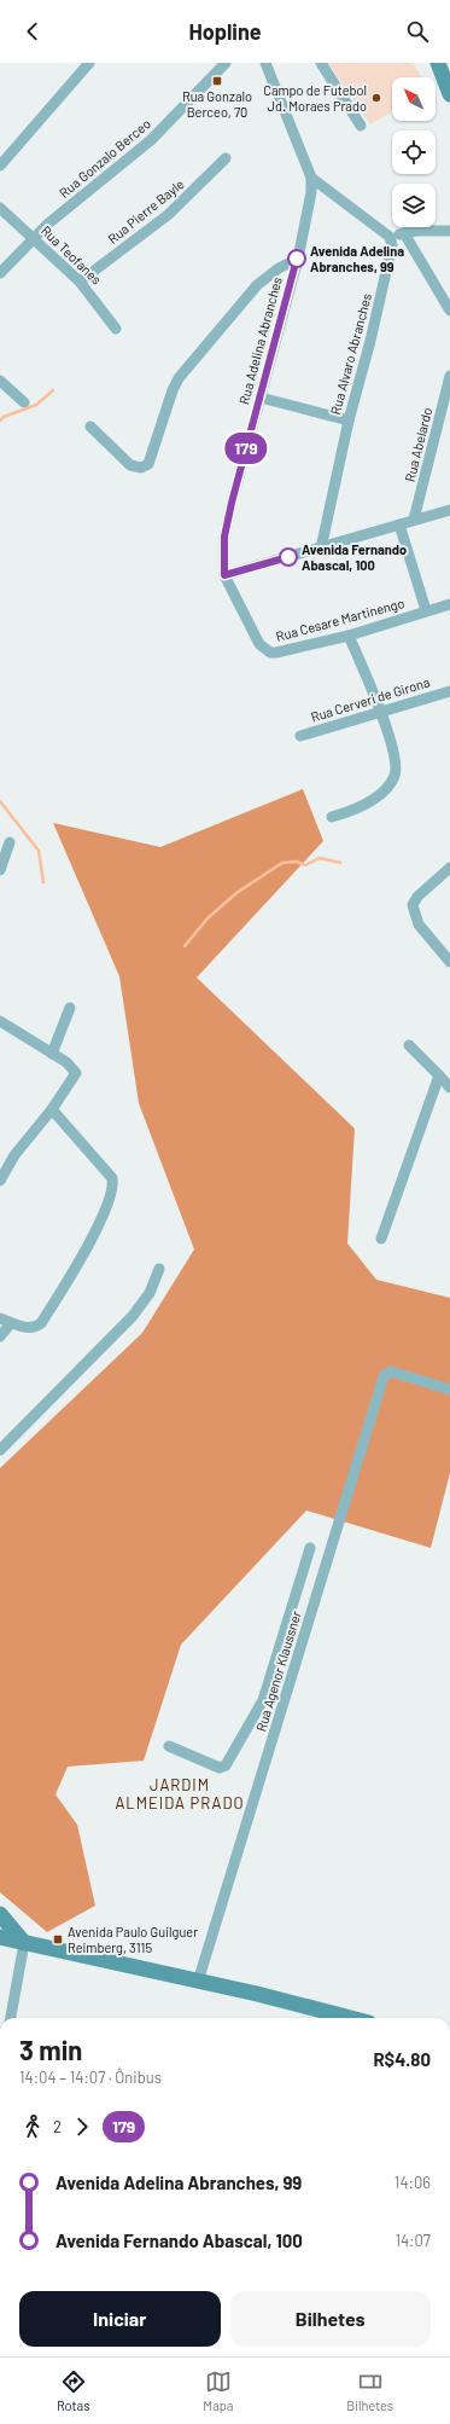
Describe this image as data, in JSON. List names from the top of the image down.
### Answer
{
  "streets": {
    "street": [
      "Rua Gonzalo Berceo",
      "Rua Pierre Bayle",
      "Rua Teofanes",
      "Rua Adelina Abranches",
      "Rua Alvaro Abranches",
      "Rua Abelardo",
      "Rua Cesare Martinengo",
      "Rua Cerveri de Girona",
      "Rua Agenor Klaussner"
    ]
  },
  "crossings": [
    ["Rua Gonzalo Berceo", "Rua Teofanes"],
    ["Rua Pierre Bayle", "Rua Teofanes"],
    ["Rua Adelina Abranches", "Rua Cesare Martinengo"]
  ],
  "districts": ["JARDIM ALMEIDA PRADO"],
  "places": {
    "transit": ["Rua Gonzalo Berceo, 70", "Avenida Paulo Guilguer Reimberg, 3115"],
    "other": ["Campo de Futebol Jd. Moraes Prado", "Avenida Adelina Abranches, 99", "Avenida Fernando Abascal, 100"]
  },
  "lines": ["bus line 179"],
  "north": "top left",
  "page": {
    "header": "Hopline",
    "on_map": "179",
    "heading": ["3 min", "14:04 – 14:07 · Ônibus", "R$4.80"],
    "legs": ["2", "179"],
    "list": [
      {
        "name": "Avenida Adelina Abranches, 99",
        "value": "14:06"
      },
      {
        "name": "Avenida Fernando Abascal, 100",
        "value": "14:07"
      }
    ],
    "buttons": ["Iniciar", "Bilhetes"],
    "tabs": ["Rotas", "Mapa", "Bilhetes"]
  }
}
